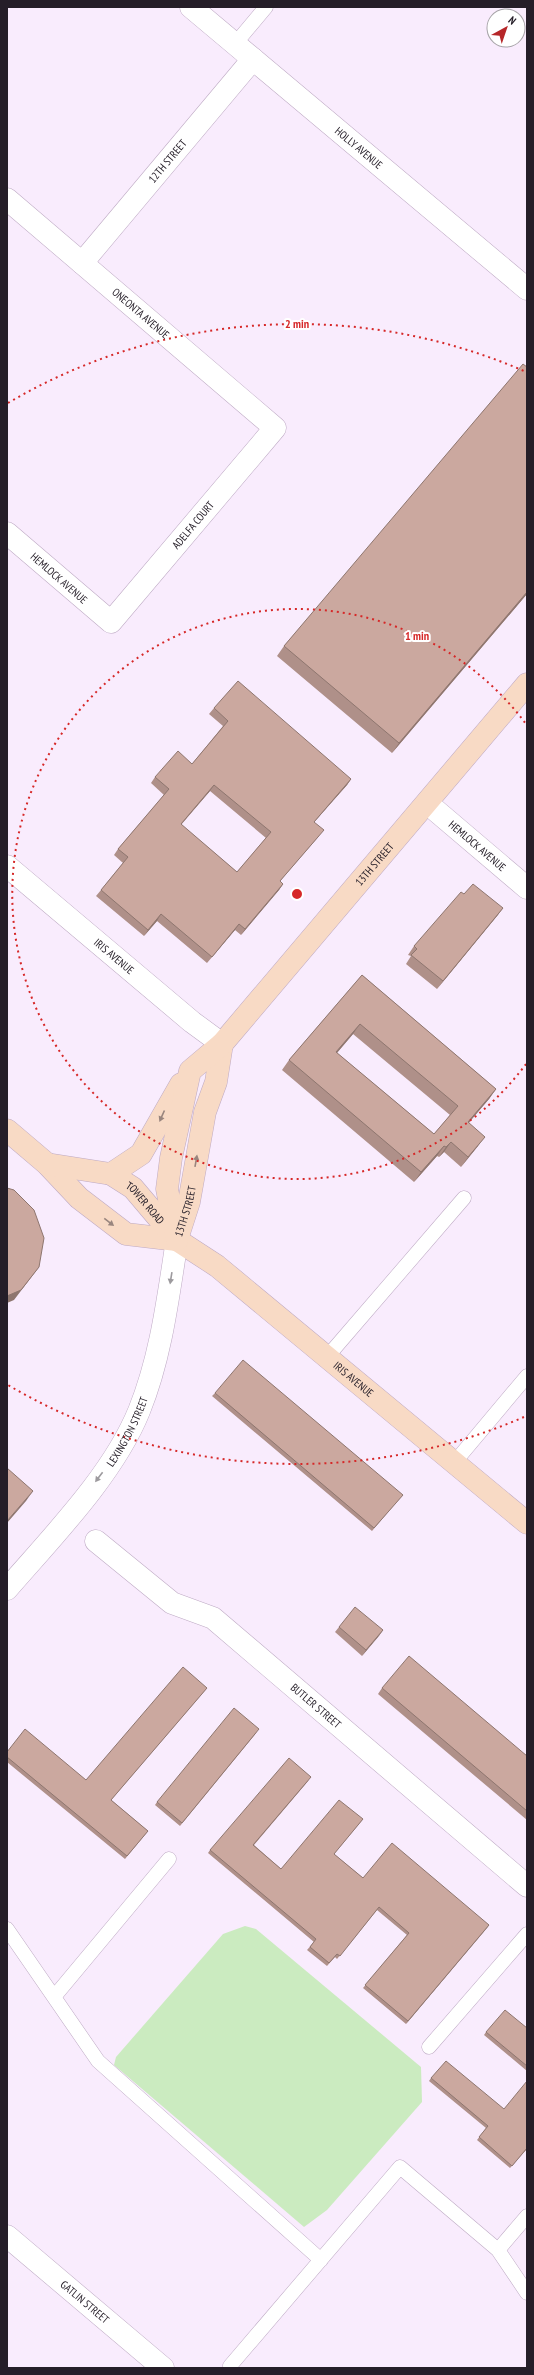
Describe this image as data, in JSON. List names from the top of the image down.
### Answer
{
  "streets": {
    "main road": ["13TH STREET", "IRIS AVENUE", "TOWER ROAD"],
    "street": [
      "HOLLY AVENUE",
      "12TH STREET",
      "ONEONTA AVENUE",
      "ADELFA COURT",
      "HEMLOCK AVENUE",
      "LEXINGTON STREET",
      "BUTLER STREET",
      "GATLIN STREET"
    ]
  },
  "crossings": [
    ["HOLLY AVENUE", "12TH STREET"],
    ["12TH STREET", "ONEONTA AVENUE"],
    ["ONEONTA AVENUE", "ADELFA COURT"],
    ["ADELFA COURT", "HEMLOCK AVENUE"],
    ["HEMLOCK AVENUE", "13TH STREET"],
    ["13TH STREET", "IRIS AVENUE"],
    ["13TH STREET", "TOWER ROAD"],
    ["13TH STREET", "LEXINGTON STREET"],
    ["IRIS AVENUE", "TOWER ROAD"],
    ["IRIS AVENUE", "LEXINGTON STREET"],
    ["TOWER ROAD", "LEXINGTON STREET"]
  ],
  "one_way": ["LEXINGTON STREET"],
  "north": "top right",
  "rings": ["2 min", "1 min"]
}
